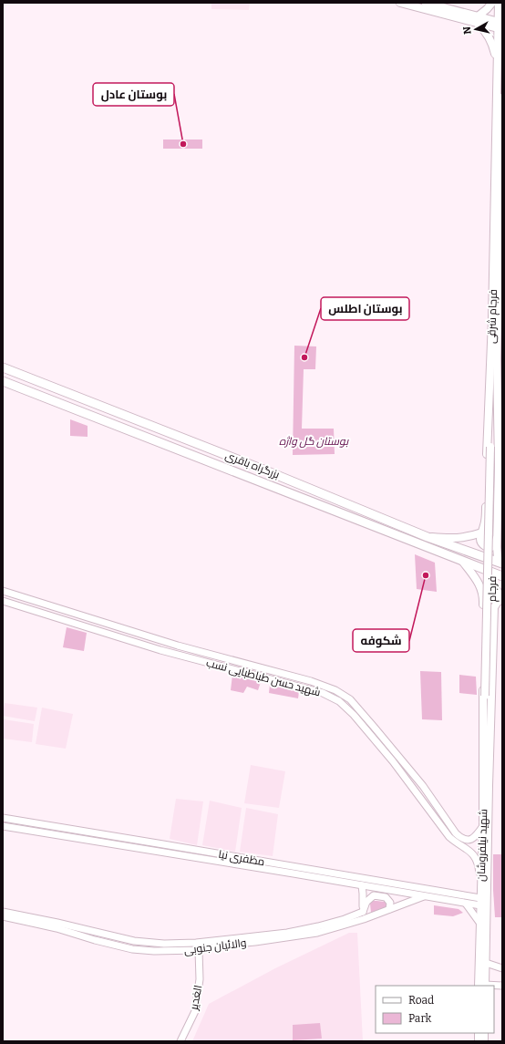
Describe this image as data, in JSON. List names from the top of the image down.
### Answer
{
  "streets": {
    "highway": ["بزرگراه باقری"],
    "main road": [
      "فرجام شرقی",
      "فرجام",
      "شهید حسن طباطبایی نسب",
      "شهید نیلفروشان",
      "مظفری نیا",
      "والائیان جنوبی",
      "الغدیر"
    ]
  },
  "crossings": [
    ["فرجام شرقی", "فرجام"],
    ["فرجام", "شهید نیلفروشان"],
    ["شهید حسن طباطبایی نسب", "شهید نیلفروشان"],
    ["شهید نیلفروشان", "مظفری نیا"],
    ["مظفری نیا", "والائیان جنوبی"],
    ["والائیان جنوبی", "الغدیر"]
  ],
  "parks": ["بوستان گل واژه"],
  "places": ["بوستان عادل", "بوستان اطلس", "شکوفه"],
  "legend": ["Road", "Park"],
  "north": "left"
}
